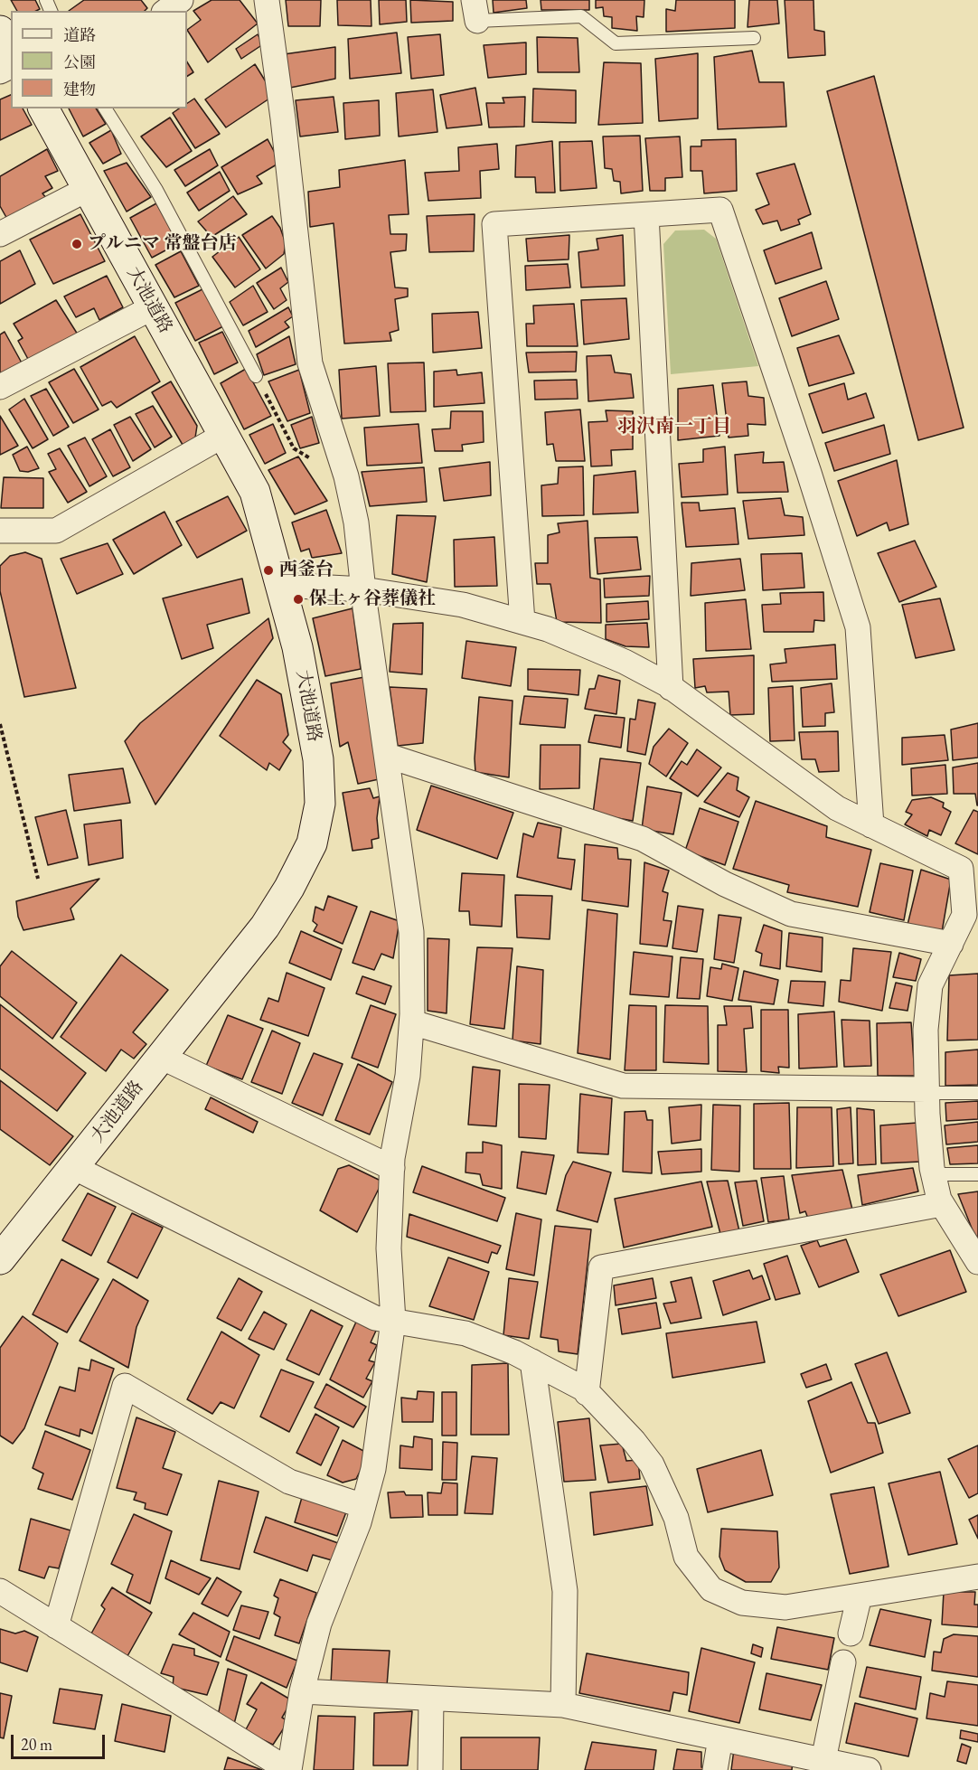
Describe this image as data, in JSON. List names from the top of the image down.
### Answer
{
  "streets": {
    "street": ["大池道路"]
  },
  "districts": ["羽沢南一丁目"],
  "places": ["プルニマ 常盤台店", "西釜台", "保土ヶ谷葬儀社"],
  "legend": ["道路", "公園", "建物"],
  "scale_bar": "20 m"
}
